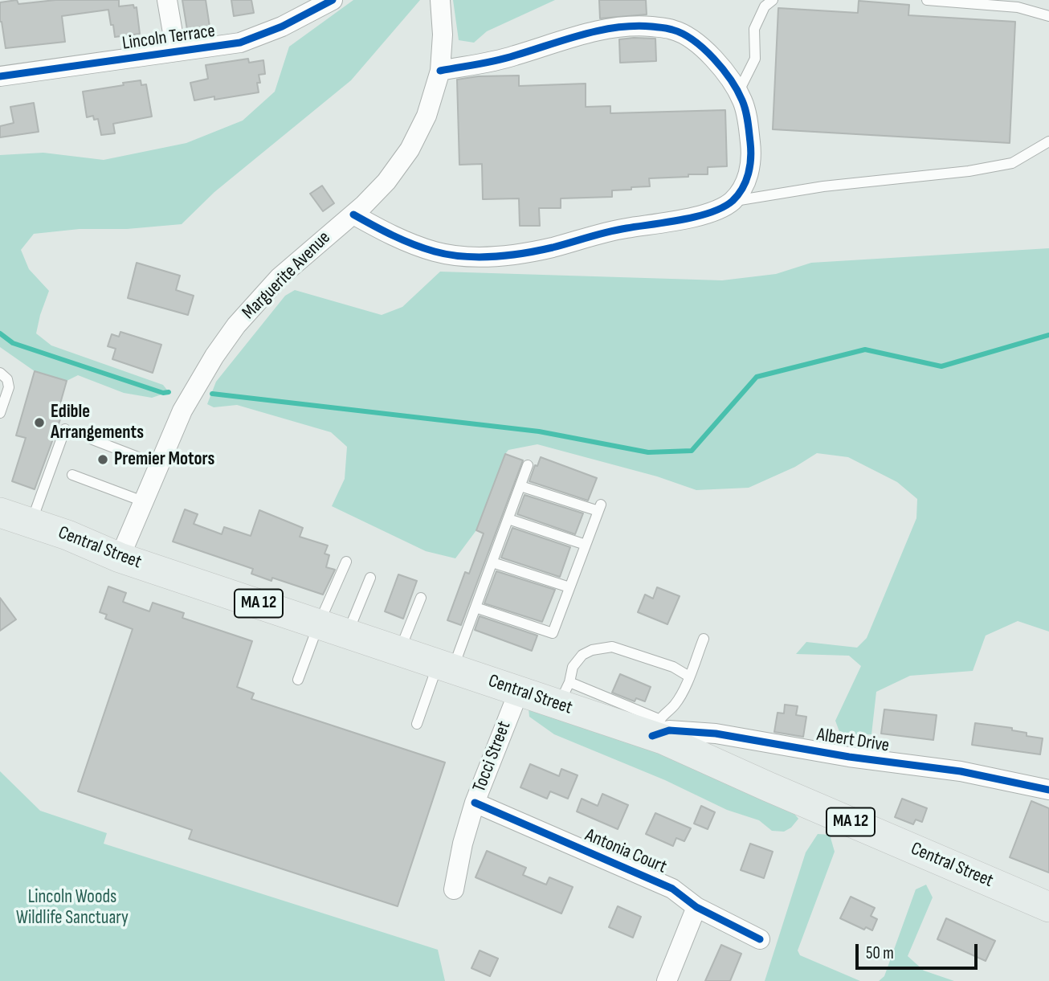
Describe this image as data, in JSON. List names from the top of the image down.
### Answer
{
  "streets": {
    "main road": ["Central Street", "MA 12"],
    "street": [
      "Lincoln Terrace",
      "Marguerite Avenue",
      "Albert Drive",
      "Tocci Street",
      "Antonia Court"
    ]
  },
  "crossings": [
    ["Marguerite Avenue", "Central Street"],
    ["Central Street", "Albert Drive"],
    ["Central Street", "Tocci Street"],
    ["Tocci Street", "Antonia Court"]
  ],
  "parks": ["Lincoln Woods Wildlife Sanctuary"],
  "places": ["Edible Arrangements", "Premier Motors"],
  "scale_bar": "50 m"
}
